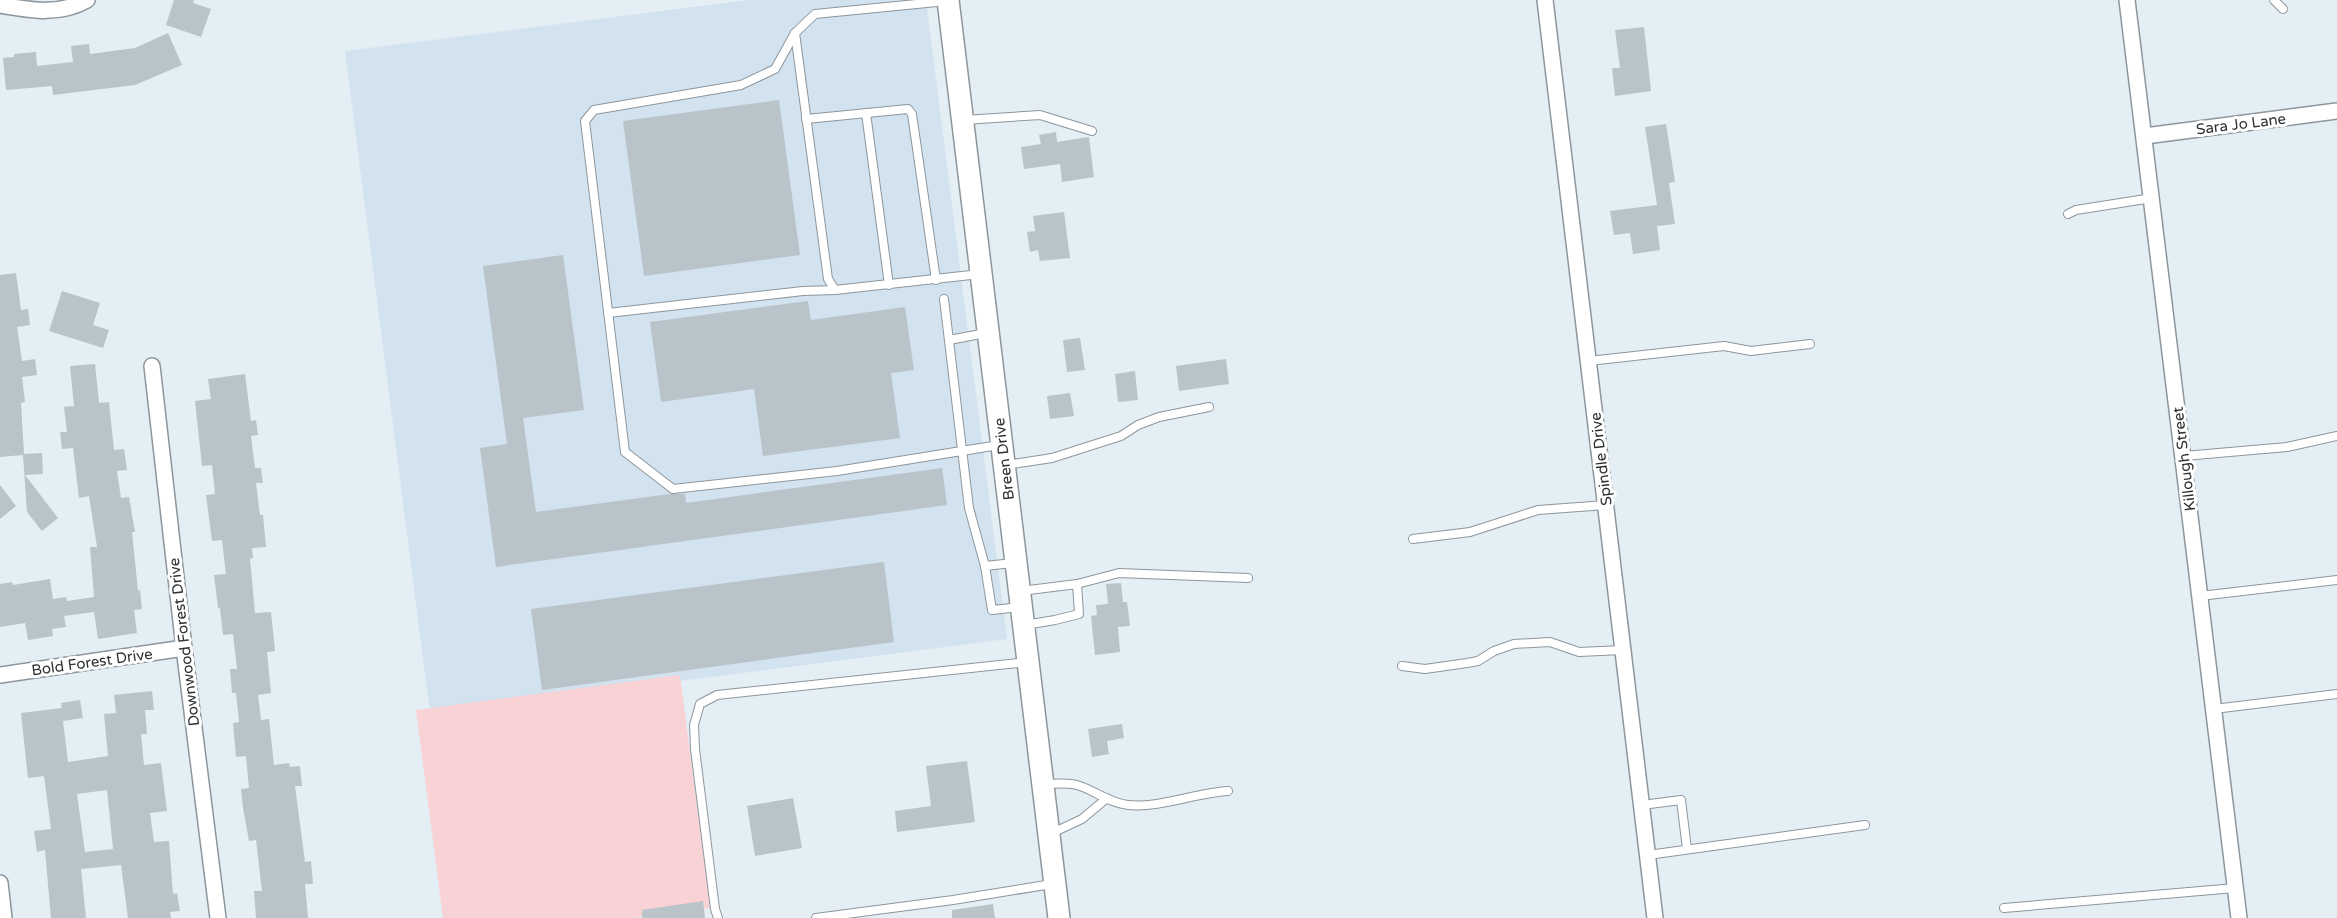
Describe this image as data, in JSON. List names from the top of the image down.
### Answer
{
  "streets": {
    "street": [
      "Sara Jo Lane",
      "Breen Drive",
      "Spindle Drive",
      "Killough Street",
      "Downwood Forest Drive",
      "Bold Forest Drive"
    ]
  },
  "crossings": [
    ["Sara Jo Lane", "Killough Street"],
    ["Downwood Forest Drive", "Bold Forest Drive"]
  ]
}
